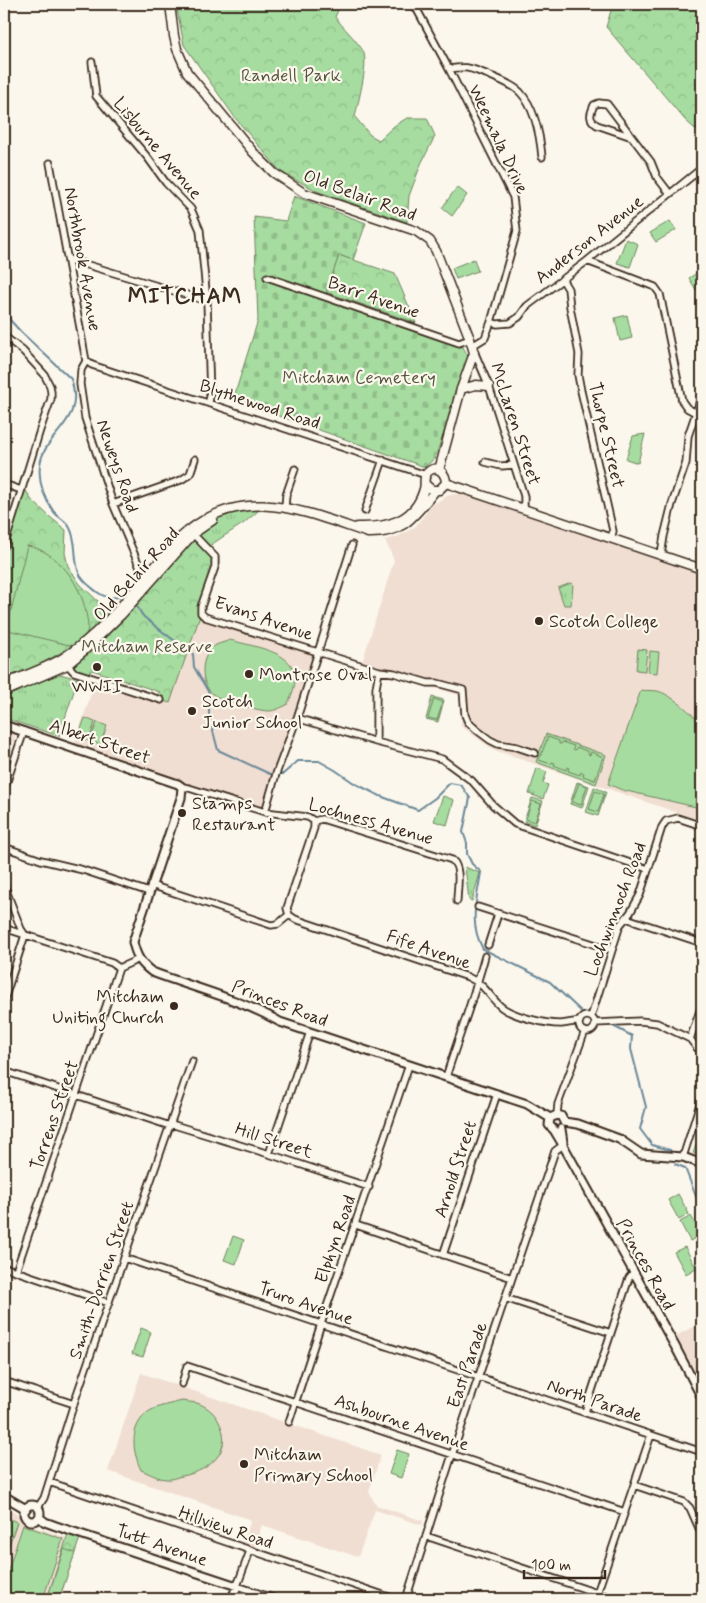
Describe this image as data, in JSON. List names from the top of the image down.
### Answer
{
  "streets": {
    "main road": ["Old Belair Road"],
    "street": [
      "Weemala Drive",
      "Lisburne Avenue",
      "Anderson Avenue",
      "Northbrook Avenue",
      "Barr Avenue",
      "Blythewood Road",
      "McLaren Street",
      "Thorpe Street",
      "Neweys Road",
      "Evans Avenue",
      "Albert Street",
      "Lochness Avenue",
      "Lochwinnoch Road",
      "Fife Avenue",
      "Princes Road",
      "Torrens Street",
      "Hill Street",
      "Arnold Street",
      "Elphyn Road",
      "Smith-Dorrien Street",
      "Truro Avenue",
      "East Parade",
      "North Parade",
      "Ashbourne Avenue",
      "Hillview Road",
      "Tutt Avenue"
    ]
  },
  "crossings": [
    ["Weemala Drive", "Old Belair Road"],
    ["Weemala Drive", "Anderson Avenue"],
    ["Weemala Drive", "Barr Avenue"],
    ["Weemala Drive", "McLaren Street"],
    ["Lisburne Avenue", "Blythewood Road"],
    ["Old Belair Road", "Barr Avenue"],
    ["Old Belair Road", "Blythewood Road"],
    ["Old Belair Road", "McLaren Street"],
    ["Old Belair Road", "Neweys Road"],
    ["Old Belair Road", "Evans Avenue"],
    ["Anderson Avenue", "Thorpe Street"],
    ["Northbrook Avenue", "Blythewood Road"],
    ["Northbrook Avenue", "Neweys Road"],
    ["Barr Avenue", "McLaren Street"],
    ["Blythewood Road", "Neweys Road"],
    ["Albert Street", "Lochness Avenue"],
    ["Lochwinnoch Road", "Fife Avenue"],
    ["Princes Road", "Arnold Street"],
    ["Princes Road", "Elphyn Road"],
    ["Princes Road", "East Parade"],
    ["Torrens Street", "Hill Street"],
    ["Hill Street", "Elphyn Road"],
    ["Hill Street", "Smith-Dorrien Street"],
    ["Elphyn Road", "Truro Avenue"],
    ["Elphyn Road", "Ashbourne Avenue"],
    ["Smith-Dorrien Street", "Truro Avenue"],
    ["Smith-Dorrien Street", "Hillview Road"],
    ["Smith-Dorrien Street", "Tutt Avenue"],
    ["Truro Avenue", "East Parade"],
    ["Truro Avenue", "North Parade"],
    ["East Parade", "North Parade"],
    ["East Parade", "Ashbourne Avenue"]
  ],
  "districts": ["MITCHAM"],
  "parks": ["Randell Park", "Mitcham Cemetery", "Mitcham Reserve"],
  "places": [
    "Scotch College",
    "WWII",
    "Montrose Oval",
    "Scotch Junior School",
    "Stamps Restaurant",
    "Mitcham Uniting Church",
    "Mitcham Primary School"
  ],
  "scale_bar": "100 m"
}
